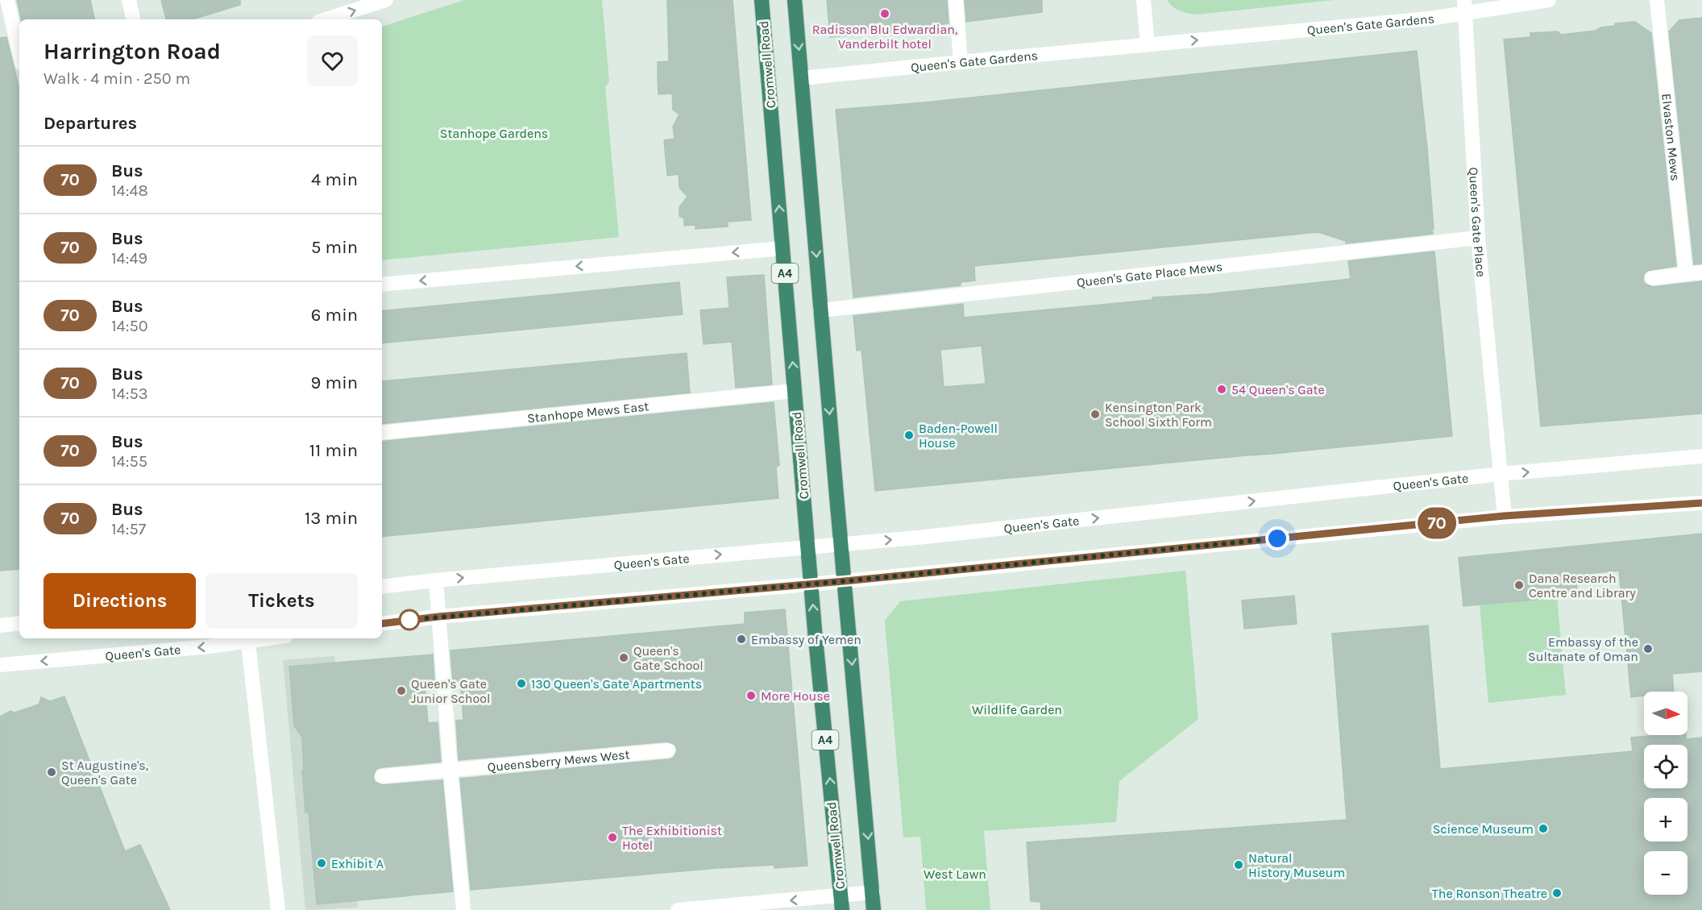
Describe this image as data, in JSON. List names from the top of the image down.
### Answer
{
  "streets": {
    "highway": ["Cromwell Road", "A4"],
    "street": [
      "Queen's Gate Gardens",
      "Elvaston Mews",
      "Queen's Gate Place",
      "Queen's Gate Place Mews",
      "Stanhope Mews East",
      "Queen's Gate",
      "Queensberry Mews West"
    ]
  },
  "crossings": [
    ["Queen's Gate Gardens", "Queen's Gate Place"],
    ["Queen's Gate Gardens", "A4"],
    ["Cromwell Road", "Stanhope Mews East"],
    ["Cromwell Road", "Queen's Gate"],
    ["Queen's Gate Place", "Queen's Gate Place Mews"],
    ["Queen's Gate Place", "Queen's Gate"],
    ["A4", "Queen's Gate Place Mews"],
    ["A4", "Queen's Gate"]
  ],
  "one_way": ["Queen's Gate Gardens"],
  "parks": ["Stanhope Gardens", "Wildlife Garden", "West Lawn"],
  "places": [
    "Radisson Blu Edwardian, Vanderbilt hotel",
    "54 Queen's Gate",
    "Kensington Park School Sixth Form",
    "Baden-Powell House",
    "Dana Research Centre and Library",
    "Embassy of Yemen",
    "Embassy of the Sultanate of Oman",
    "Queen's Gate School",
    "130 Queen's Gate Apartments",
    "Queen's Gate Junior School",
    "More House",
    "St Augustine's, Queen's Gate",
    "Science Museum",
    "The Exhibitionist Hotel",
    "Exhibit A",
    "Natural History Museum",
    "The Ronson Theatre"
  ],
  "lines": ["bus line 70"],
  "north": "right",
  "page": {
    "on_map": "70",
    "heading": [
      ["Harrington Road", "Walk · 4 min · 250 m"],
      "Departures"
    ],
    "list": [
      {
        "mark": "70",
        "name": "Bus",
        "note": "14:48",
        "value": "4 min"
      },
      {
        "mark": "70",
        "name": "Bus",
        "note": "14:49",
        "value": "5 min"
      },
      {
        "mark": "70",
        "name": "Bus",
        "note": "14:50",
        "value": "6 min"
      },
      {
        "mark": "70",
        "name": "Bus",
        "note": "14:53",
        "value": "9 min"
      },
      {
        "mark": "70",
        "name": "Bus",
        "note": "14:55",
        "value": "11 min"
      },
      {
        "mark": "70",
        "name": "Bus",
        "note": "14:57",
        "value": "13 min"
      }
    ],
    "buttons": ["Directions", "Tickets"],
    "map_buttons": ["+", "−"]
  }
}
